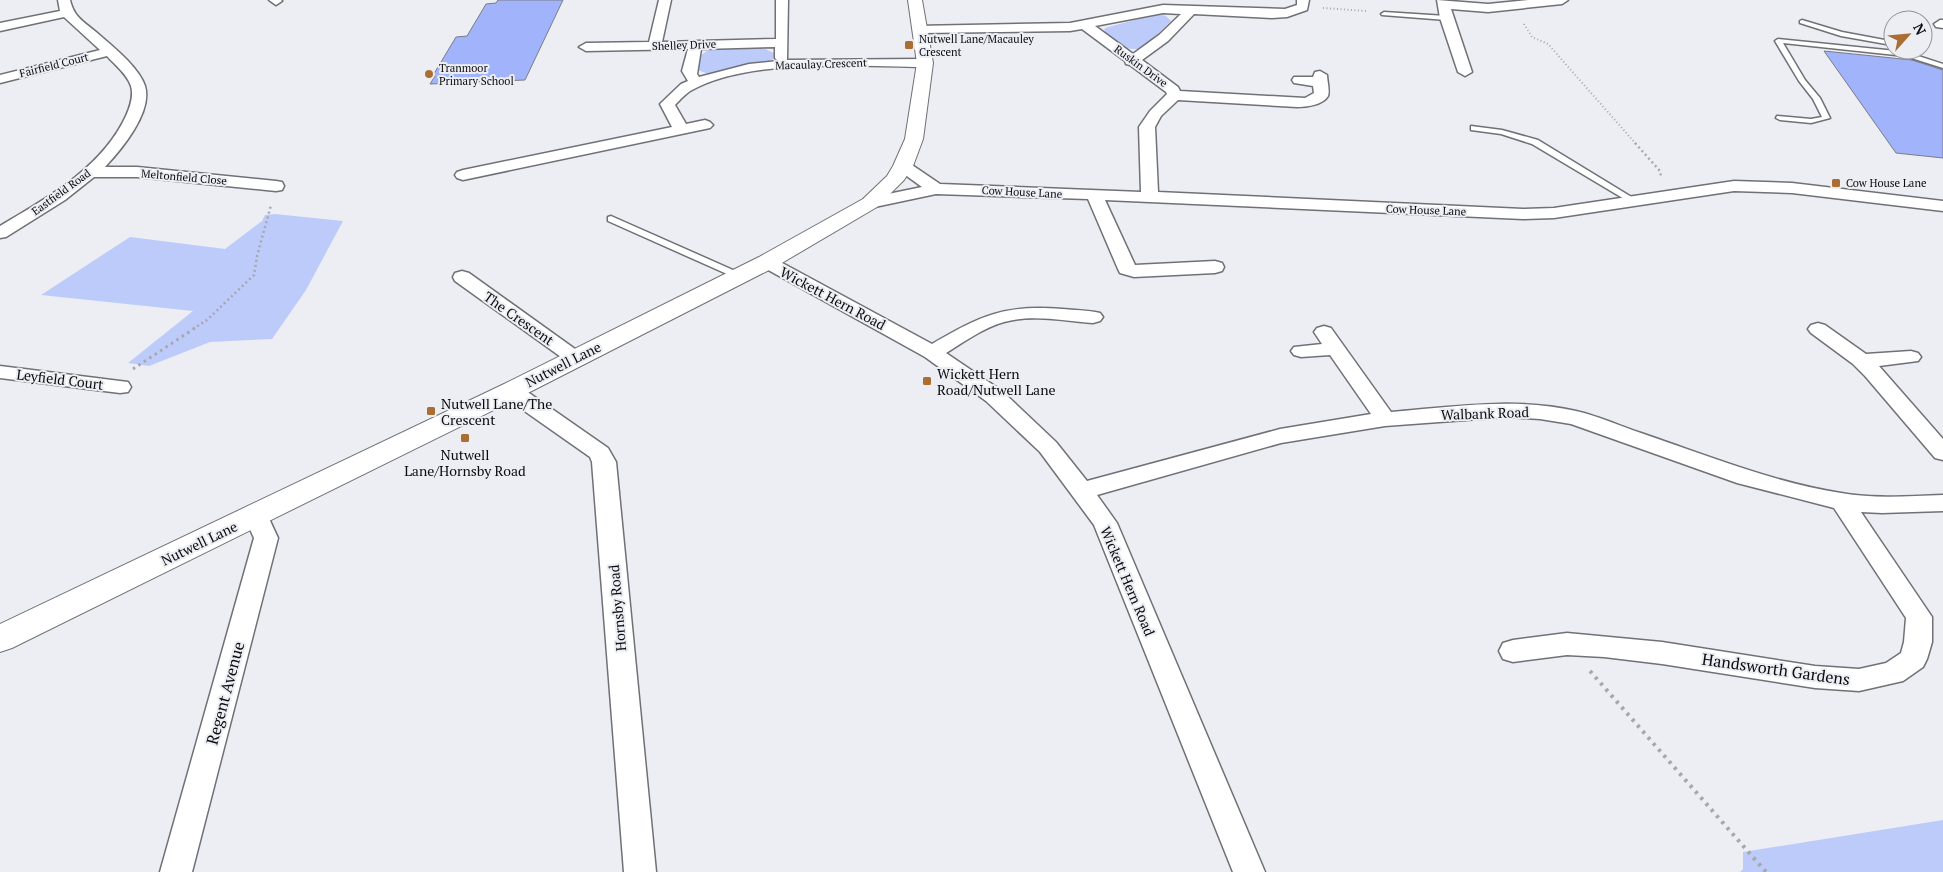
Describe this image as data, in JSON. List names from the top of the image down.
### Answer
{
  "streets": {
    "street": [
      "Shelley Drive",
      "Macaulay Crescent",
      "Fairfield Court",
      "Ruskin Drive",
      "Meltonfield Close",
      "Eastfield Road",
      "Cow House Lane",
      "Wickett Hern Road",
      "The Crescent",
      "Nutwell Lane",
      "Leyfield Court",
      "Walbank Road",
      "Hornsby Road",
      "Handsworth Gardens",
      "Regent Avenue"
    ]
  },
  "crossings": [
    ["Macaulay Crescent", "Nutwell Lane"],
    ["Fairfield Court", "Eastfield Road"],
    ["Ruskin Drive", "Cow House Lane"],
    ["Meltonfield Close", "Eastfield Road"],
    ["Cow House Lane", "Nutwell Lane"],
    ["Wickett Hern Road", "Nutwell Lane"],
    ["Wickett Hern Road", "Walbank Road"],
    ["The Crescent", "Nutwell Lane"],
    ["Nutwell Lane", "Hornsby Road"],
    ["Nutwell Lane", "Regent Avenue"],
    ["Walbank Road", "Handsworth Gardens"]
  ],
  "places": {
    "transit": [
      "Nutwell Lane/Macauley Crescent",
      "Cow House Lane",
      "Wickett Hern Road/Nutwell Lane",
      "Nutwell Lane/The Crescent",
      "Nutwell Lane/Hornsby Road"
    ],
    "other": ["Tranmoor Primary School"]
  },
  "north": "top right"
}
